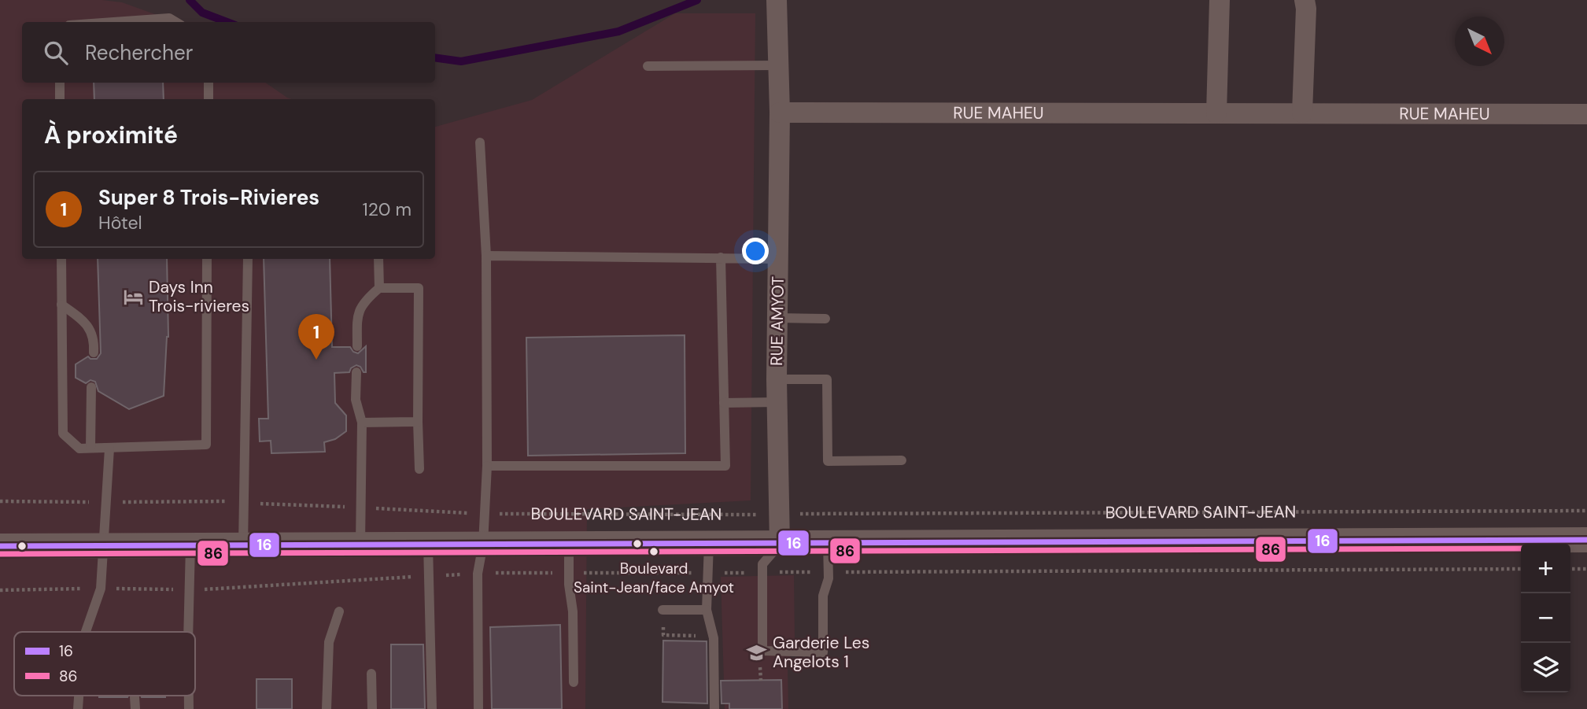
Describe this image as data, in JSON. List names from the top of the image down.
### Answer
{
  "streets": {
    "street": ["RUE MAHEU", "RUE AMYOT", "BOULEVARD SAINT-JEAN"]
  },
  "crossings": [
    ["RUE MAHEU", "RUE AMYOT"],
    ["RUE AMYOT", "BOULEVARD SAINT-JEAN"]
  ],
  "places": {
    "hotel": ["Days Inn Trois-rivieres"],
    "other": ["Boulevard Saint-Jean/face Amyot"],
    "school or university": ["Garderie Les Angelots 1"]
  },
  "lines": ["transit line 16", "transit line 86"],
  "legend": ["16", "86"],
  "north": "bottom right",
  "page": {
    "search": "Rechercher",
    "heading": "À proximité",
    "list": [
      {
        "mark": "1",
        "name": "Super 8 Trois-Rivieres",
        "note": "Hôtel",
        "value": "120 m"
      }
    ],
    "pins": "1",
    "map_buttons": ["+", "−"]
  }
}
